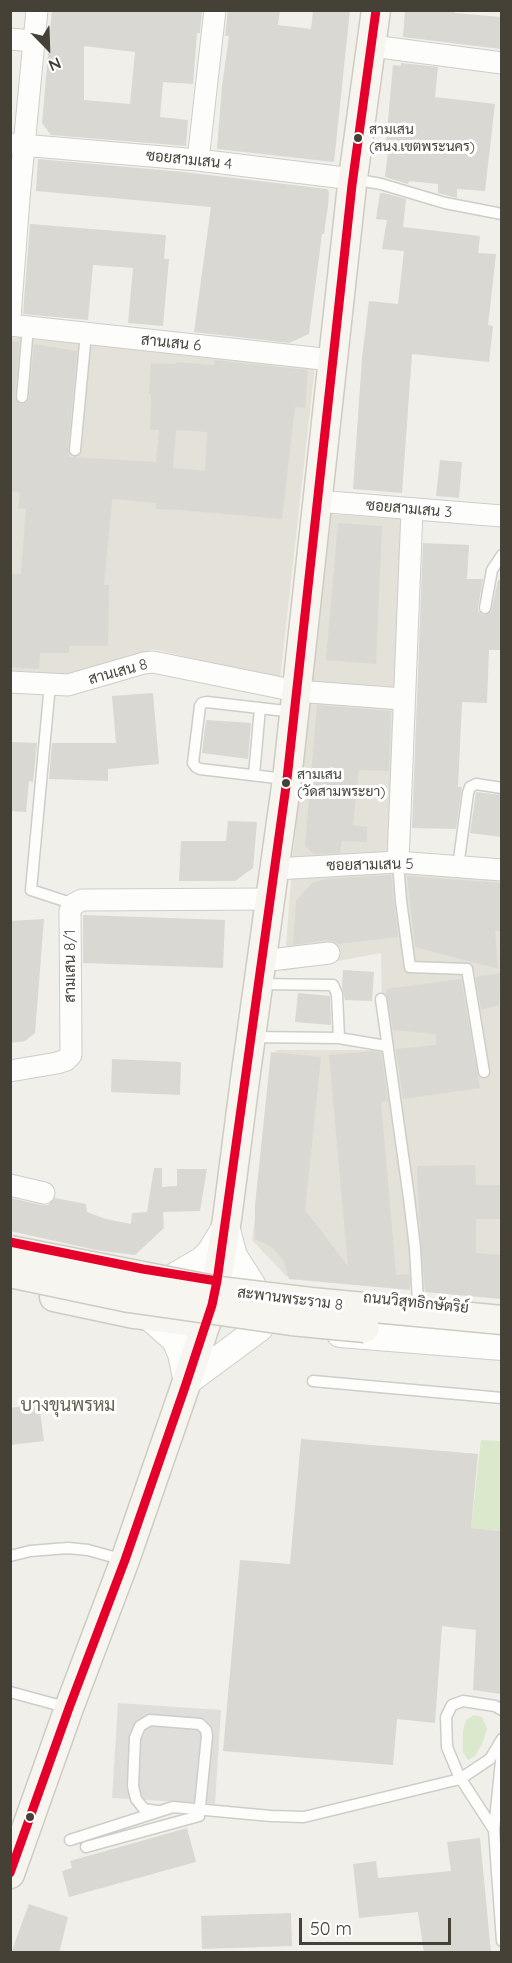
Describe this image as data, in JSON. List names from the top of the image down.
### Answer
{
  "streets": {
    "main road": ["สะพานพระราม 8", "ถนนวิสุทธิกษัตริย์"],
    "street": [
      "ซอยสามเสน 4",
      "สานเสน 6",
      "ซอยสามเสน 3",
      "สานเสน 8",
      "ซอยสามเสน 5",
      "สามเสน 8/1"
    ]
  },
  "districts": ["บางขุนพรหม"],
  "places": ["สามเสน (สนง.เขตพระนคร)", "สามเสน (วัดสามพระยา)"],
  "scale_bar": "50 m",
  "north": "bottom right"
}
